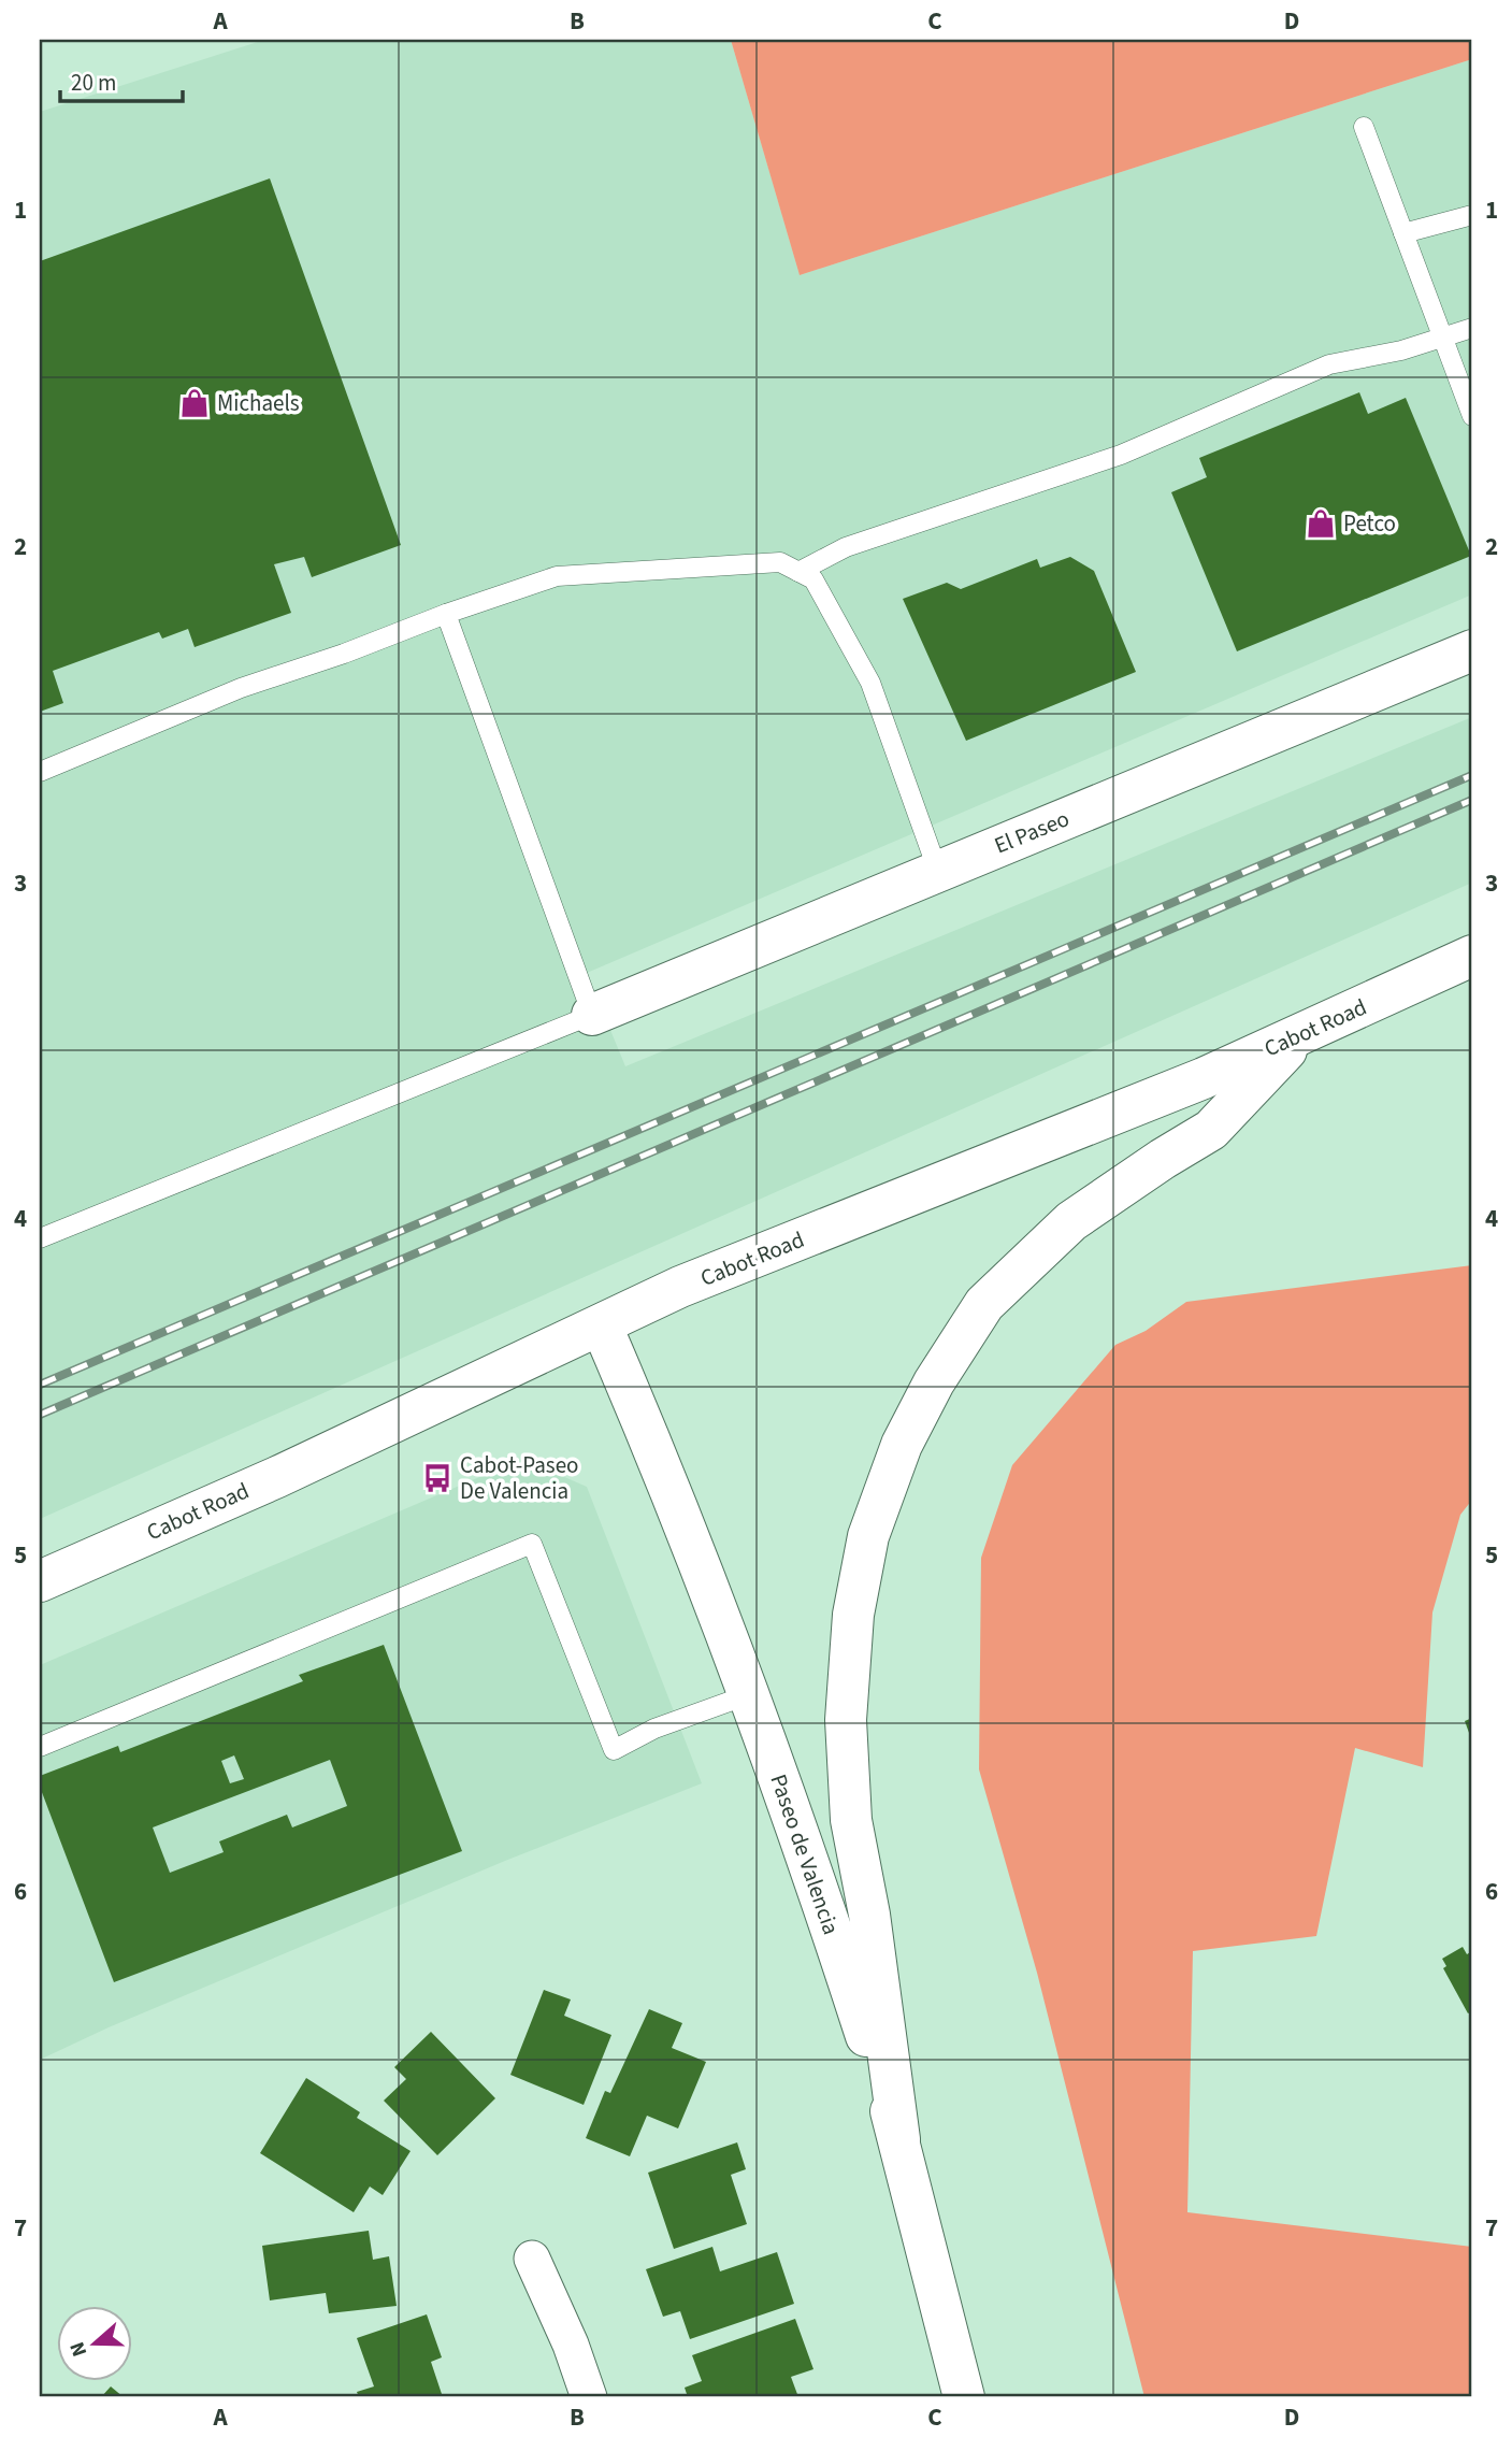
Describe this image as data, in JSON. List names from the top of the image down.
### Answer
{
  "streets": {
    "main road": ["El Paseo", "Cabot Road", "Paseo de Valencia"]
  },
  "crossings": [
    ["Cabot Road", "Paseo de Valencia"]
  ],
  "places": {
    "shop": ["Michaels", "Petco"],
    "bus stop": ["Cabot-Paseo De Valencia"]
  },
  "scale_bar": "20 m",
  "north": "left",
  "grid": {
    "columns": [
      "A",
      "B",
      "C",
      "D"
    ],
    "rows": [
      "1",
      "2",
      "3",
      "4",
      "5",
      "6",
      "7"
    ]
  }
}
